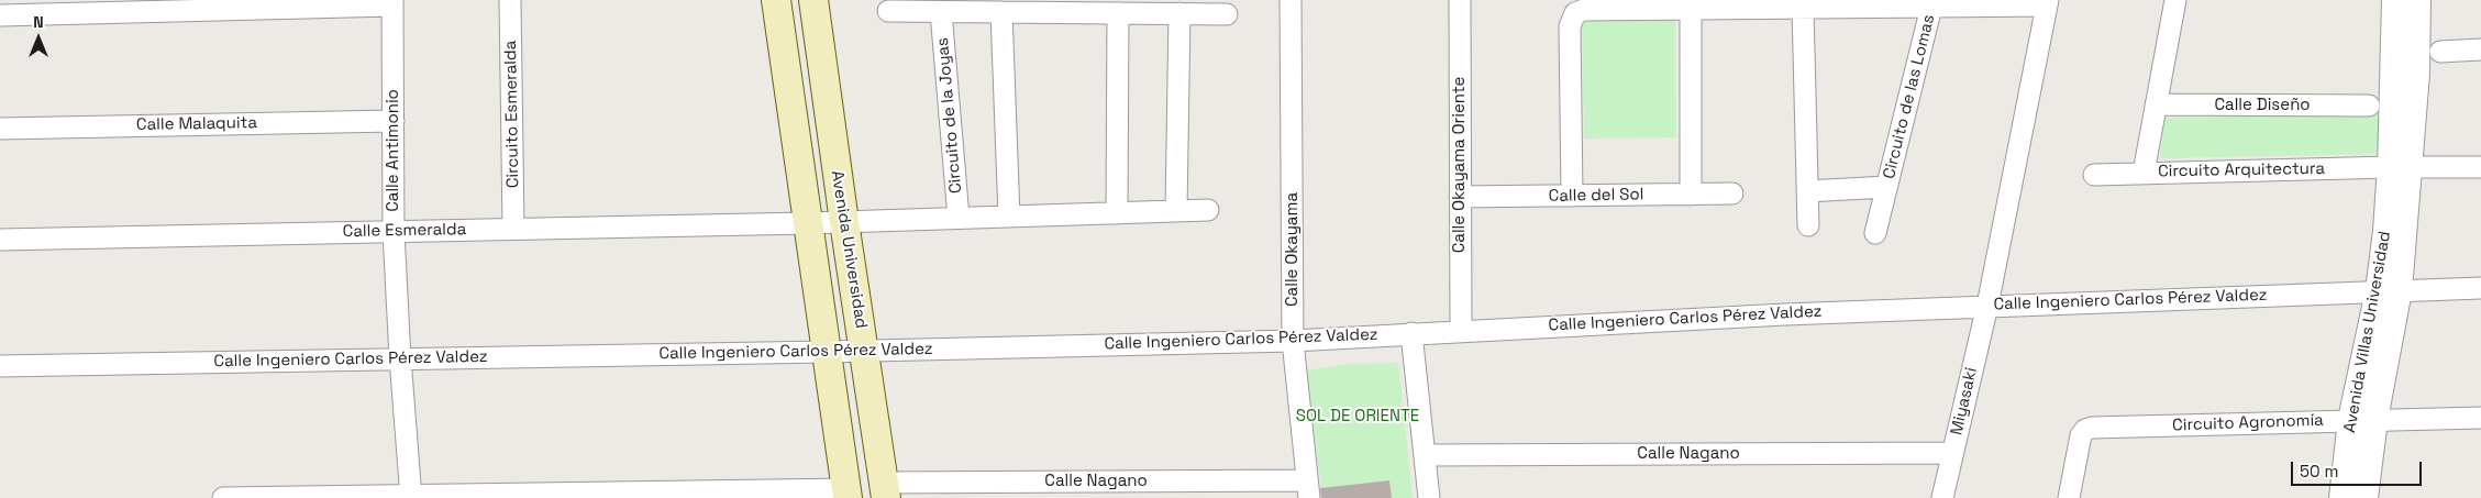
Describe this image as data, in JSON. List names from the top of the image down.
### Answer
{
  "streets": {
    "main road": ["Avenida Universidad"],
    "street": [
      "Circuito de las Lomas",
      "Calle Diseño",
      "Circuito Esmeralda",
      "Circuito de la Joyas",
      "Calle Malaquita",
      "Calle Antimonio",
      "Calle Okayama Oriente",
      "Circuito Arquitectura",
      "Calle del Sol",
      "Calle Esmeralda",
      "Calle Okayama",
      "Calle Ingeniero Carlos Pérez Valdez",
      "Avenida Villas Universidad",
      "Miyasaki",
      "Circuito Agronomía",
      "Calle Nagano"
    ]
  },
  "crossings": [
    ["Calle Diseño", "Circuito Arquitectura"],
    ["Circuito Esmeralda", "Calle Esmeralda"],
    ["Circuito de la Joyas", "Calle Esmeralda"],
    ["Circuito de la Joyas", "Avenida Universidad"],
    ["Calle Malaquita", "Calle Antimonio"],
    ["Calle Antimonio", "Calle Esmeralda"],
    ["Calle Antimonio", "Calle Ingeniero Carlos Pérez Valdez"],
    ["Calle Okayama Oriente", "Calle del Sol"],
    ["Calle Okayama Oriente", "Calle Ingeniero Carlos Pérez Valdez"],
    ["Circuito Arquitectura", "Avenida Villas Universidad"],
    ["Avenida Universidad", "Calle Ingeniero Carlos Pérez Valdez"],
    ["Avenida Universidad", "Calle Nagano"],
    ["Calle Okayama", "Calle Ingeniero Carlos Pérez Valdez"],
    ["Calle Okayama", "Calle Nagano"],
    ["Calle Ingeniero Carlos Pérez Valdez", "Avenida Villas Universidad"],
    ["Calle Ingeniero Carlos Pérez Valdez", "Miyasaki"],
    ["Avenida Villas Universidad", "Circuito Agronomía"],
    ["Miyasaki", "Calle Nagano"]
  ],
  "parks": ["SOL DE ORIENTE"],
  "scale_bar": "50 m",
  "north": "top"
}
